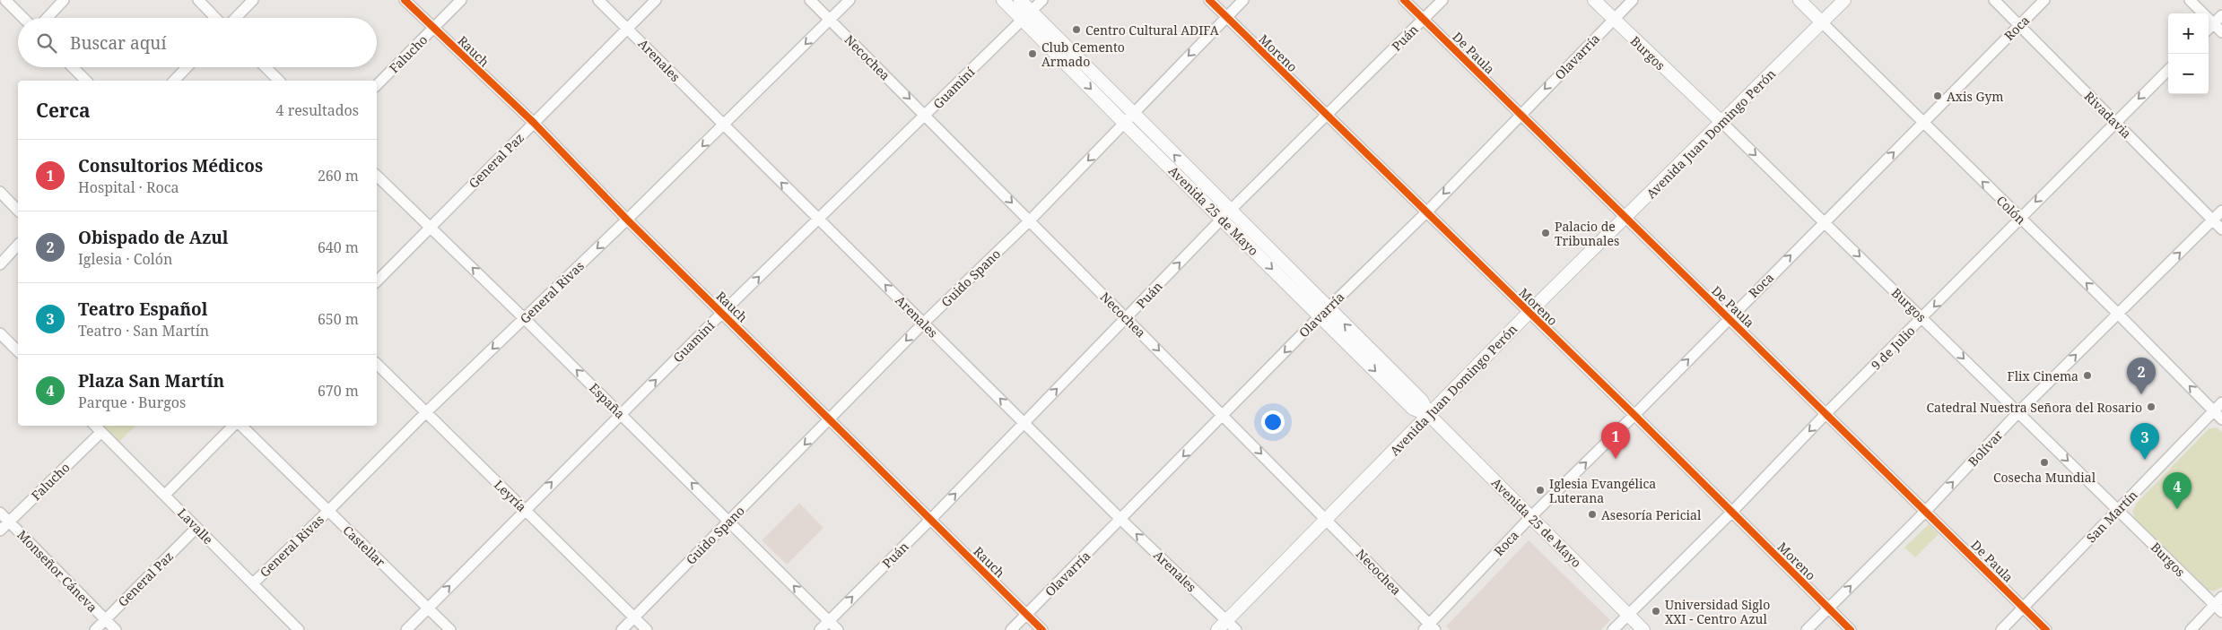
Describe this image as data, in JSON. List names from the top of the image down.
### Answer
{
  "streets": {
    "main road": [
      "Burgos",
      "Avenida Juan Domingo Perón",
      "Colón",
      "Avenida 25 de Mayo"
    ],
    "street": [
      "Roca",
      "Puán",
      "Rauch",
      "Moreno",
      "De Paula",
      "Falucho",
      "Olavarría",
      "Necochea",
      "Arenales",
      "Guaminí",
      "Rivadavia",
      "General Paz",
      "Guido Spano",
      "General Rivas",
      "9 de Julio",
      "España",
      "Bolívar",
      "Leyría",
      "San Martín",
      "Lavalle",
      "Castellar",
      "Monseñor Cáneva"
    ]
  },
  "crossings": [
    ["Roca", "Moreno"],
    ["Roca", "De Paula"],
    ["Roca", "Burgos"],
    ["Roca", "Necochea"],
    ["Roca", "Rivadavia"],
    ["Roca", "Colón"],
    ["Roca", "Avenida 25 de Mayo"],
    ["Puán", "Rauch"],
    ["Puán", "Moreno"],
    ["Puán", "De Paula"],
    ["Puán", "Necochea"],
    ["Puán", "Arenales"],
    ["Puán", "Avenida 25 de Mayo"],
    ["Puán", "España"],
    ["Rauch", "Falucho"],
    ["Rauch", "Olavarría"],
    ["Rauch", "Guaminí"],
    ["Rauch", "General Paz"],
    ["Rauch", "Guido Spano"],
    ["Rauch", "General Rivas"],
    ["Moreno", "Olavarría"],
    ["Moreno", "Avenida Juan Domingo Perón"],
    ["Moreno", "Guido Spano"],
    ["Moreno", "9 de Julio"],
    ["Moreno", "Bolívar"],
    ["De Paula", "Olavarría"],
    ["De Paula", "Avenida Juan Domingo Perón"],
    ["De Paula", "9 de Julio"],
    ["De Paula", "Bolívar"],
    ["De Paula", "San Martín"],
    ["Burgos", "Olavarría"],
    ["Burgos", "Avenida Juan Domingo Perón"],
    ["Burgos", "9 de Julio"],
    ["Burgos", "Bolívar"],
    ["Burgos", "San Martín"],
    ["Falucho", "Lavalle"],
    ["Falucho", "Monseñor Cáneva"],
    ["Olavarría", "Necochea"],
    ["Olavarría", "Arenales"],
    ["Olavarría", "Avenida 25 de Mayo"],
    ["Necochea", "Guaminí"],
    ["Necochea", "Avenida Juan Domingo Perón"],
    ["Necochea", "Guido Spano"],
    ["Necochea", "General Rivas"],
    ["Arenales", "Guaminí"],
    ["Arenales", "Avenida Juan Domingo Perón"],
    ["Arenales", "General Paz"],
    ["Arenales", "Guido Spano"],
    ["Arenales", "General Rivas"],
    ["Guaminí", "Avenida 25 de Mayo"],
    ["Guaminí", "España"],
    ["Guaminí", "Leyría"],
    ["Guaminí", "Castellar"],
    ["Rivadavia", "9 de Julio"],
    ["Rivadavia", "Bolívar"],
    ["Avenida Juan Domingo Perón", "Colón"],
    ["Avenida Juan Domingo Perón", "Avenida 25 de Mayo"],
    ["General Paz", "España"],
    ["General Paz", "Lavalle"],
    ["General Paz", "Monseñor Cáneva"],
    ["Colón", "9 de Julio"],
    ["Colón", "Bolívar"],
    ["Colón", "San Martín"],
    ["Avenida 25 de Mayo", "Guido Spano"],
    ["Avenida 25 de Mayo", "9 de Julio"],
    ["Guido Spano", "España"],
    ["Guido Spano", "Leyría"],
    ["General Rivas", "España"],
    ["General Rivas", "Leyría"],
    ["General Rivas", "Lavalle"],
    ["General Rivas", "Castellar"]
  ],
  "one_way": [
    "Roca",
    "Puán",
    "Burgos",
    "Olavarría",
    "Necochea",
    "Arenales",
    "Guaminí",
    "Colón",
    "Guido Spano",
    "General Rivas",
    "9 de Julio",
    "España",
    "Bolívar"
  ],
  "places": [
    "Centro Cultural ADIFA",
    "Club Cemento Armado",
    "Axis Gym",
    "Palacio de Tribunales",
    "Flix Cinema",
    "Catedral Nuestra Señora del Rosario",
    "Cosecha Mundial",
    "Iglesia Evangélica Luterana",
    "Asesoría Pericial",
    "Universidad Siglo XXI - Centro Azul"
  ],
  "page": {
    "map_buttons": ["+", "−"],
    "search": "Buscar aquí",
    "heading": ["Cerca", "4 resultados"],
    "list": [
      {
        "mark": "1",
        "name": "Consultorios Médicos",
        "note": "Hospital · Roca",
        "value": "260 m"
      },
      {
        "mark": "2",
        "name": "Obispado de Azul",
        "note": "Iglesia · Colón",
        "value": "640 m"
      },
      {
        "mark": "3",
        "name": "Teatro Español",
        "note": "Teatro · San Martín",
        "value": "650 m"
      },
      {
        "mark": "4",
        "name": "Plaza San Martín",
        "note": "Parque · Burgos",
        "value": "670 m"
      }
    ],
    "pins": [
      "2",
      "1",
      "3",
      "4"
    ]
  }
}
